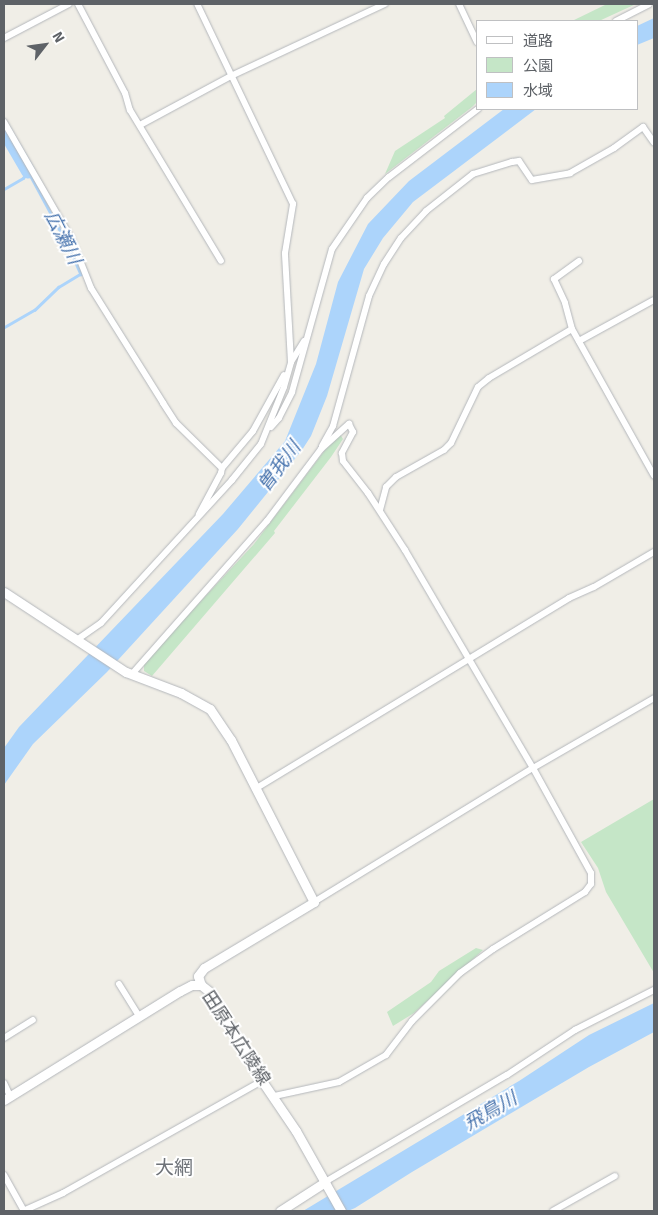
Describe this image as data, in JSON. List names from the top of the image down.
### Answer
{
  "streets": {
    "street": ["田原本広陵線"]
  },
  "districts": ["大網"],
  "water": ["広瀬川", "曽我川", "飛鳥川"],
  "legend": ["道路", "公園", "水域"],
  "north": "top right"
}
